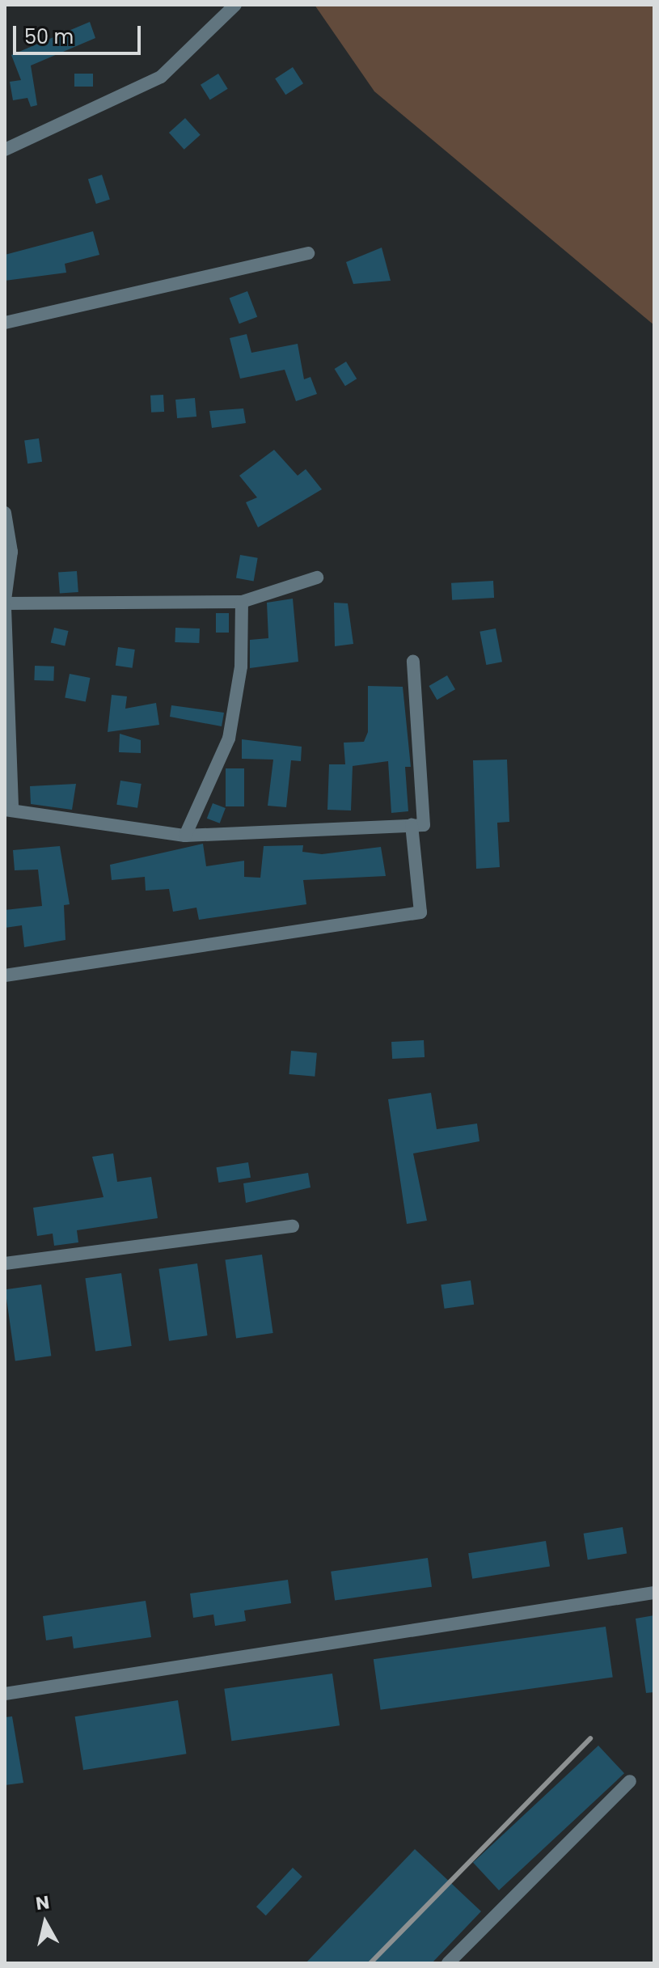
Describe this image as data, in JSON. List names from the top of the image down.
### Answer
{
  "scale_bar": "50 m",
  "north": "top"
}
